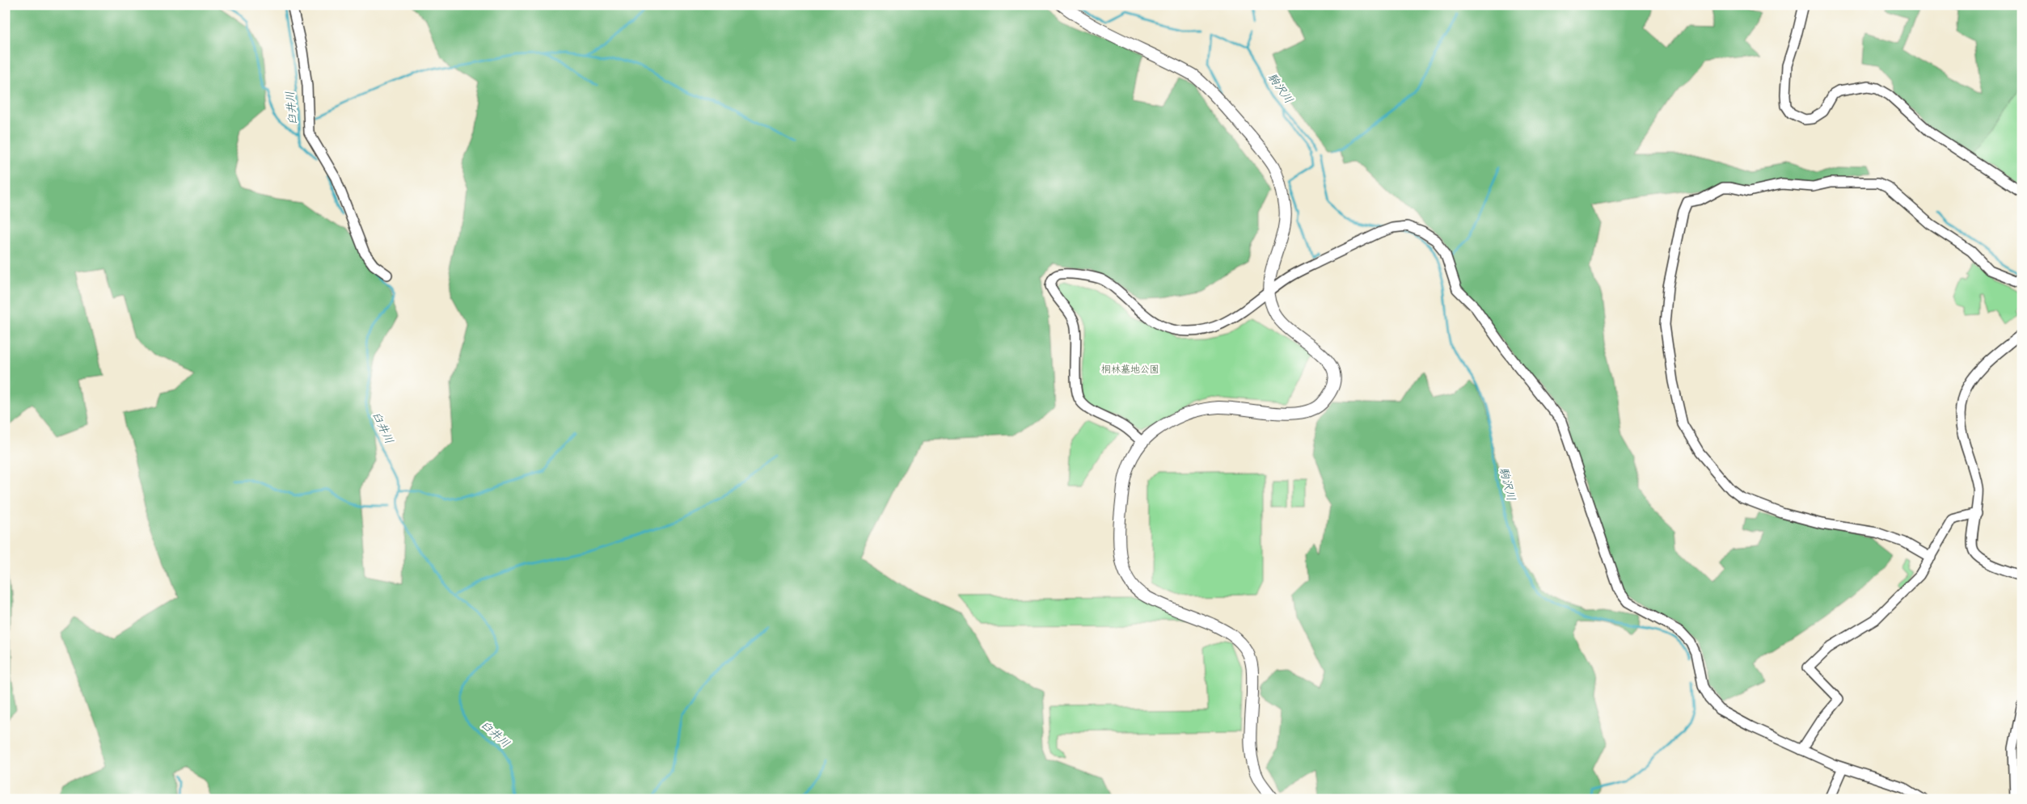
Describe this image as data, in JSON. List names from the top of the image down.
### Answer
{
  "water": ["駒沢川", "臼井川"],
  "parks": ["桐林墓地公園"]
}
